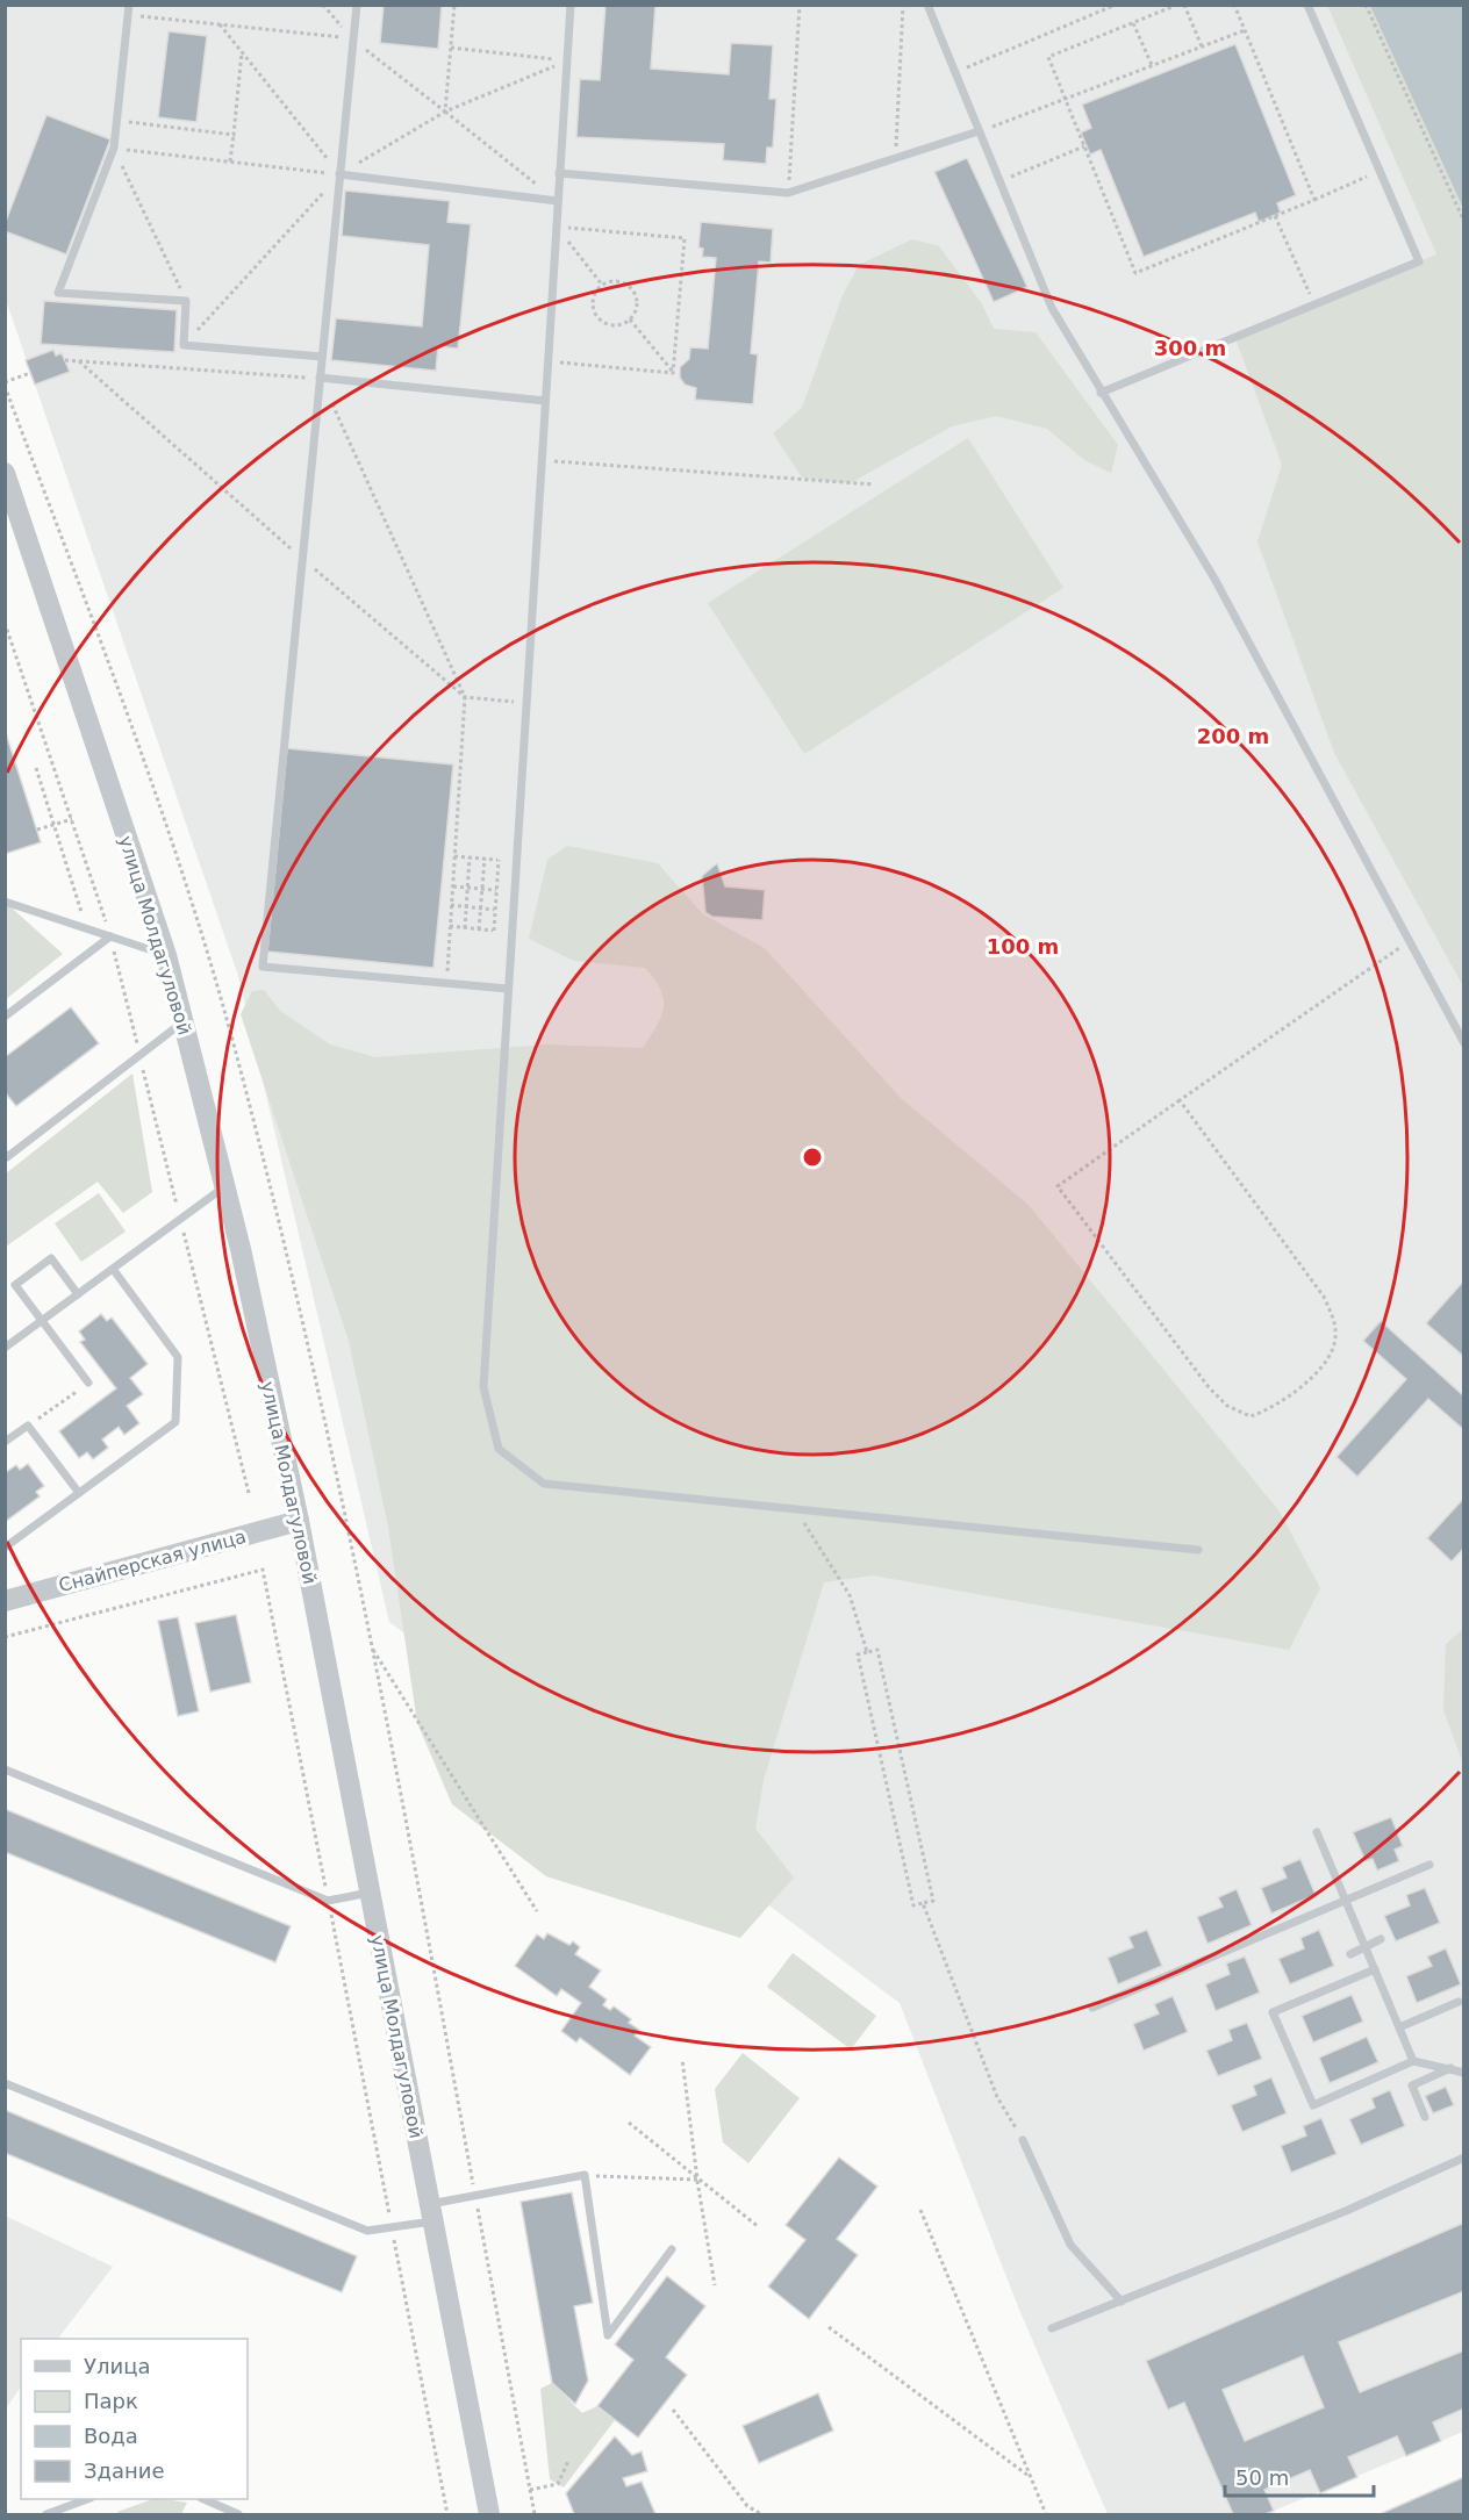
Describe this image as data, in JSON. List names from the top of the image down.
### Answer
{
  "streets": {
    "street": ["улица Молдагуловой", "Снайперская улица"]
  },
  "crossings": [
    ["улица Молдагуловой", "Снайперская улица"]
  ],
  "legend": [
    "Улица",
    "Парк",
    "Вода",
    "Здание"
  ],
  "scale_bar": "50 m",
  "rings": ["300 m", "200 m", "100 m"]
}
